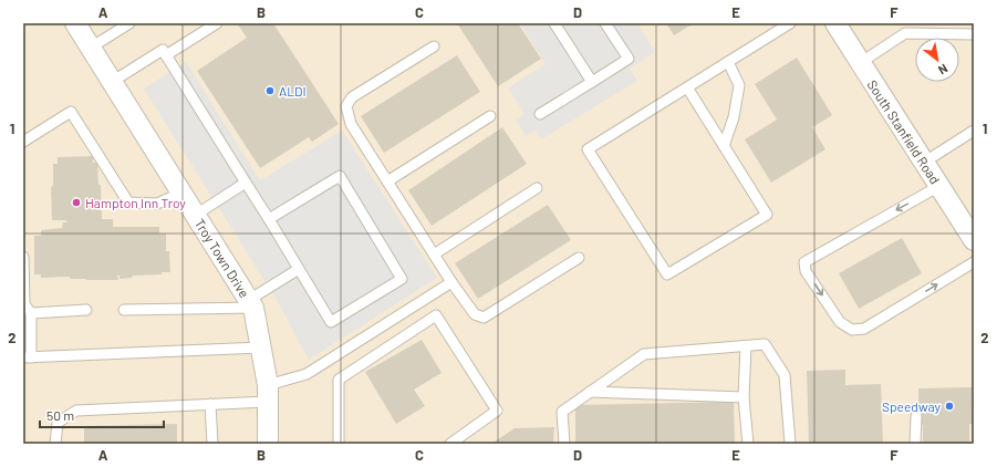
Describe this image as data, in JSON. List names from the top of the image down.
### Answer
{
  "streets": {
    "street": ["South Stanfield Road", "Troy Town Drive"]
  },
  "places": ["ALDI", "Hampton Inn Troy", "Speedway"],
  "scale_bar": "50 m",
  "north": "bottom right",
  "grid": {
    "columns": [
      "A",
      "B",
      "C",
      "D",
      "E",
      "F"
    ],
    "rows": ["1", "2"]
  }
}
